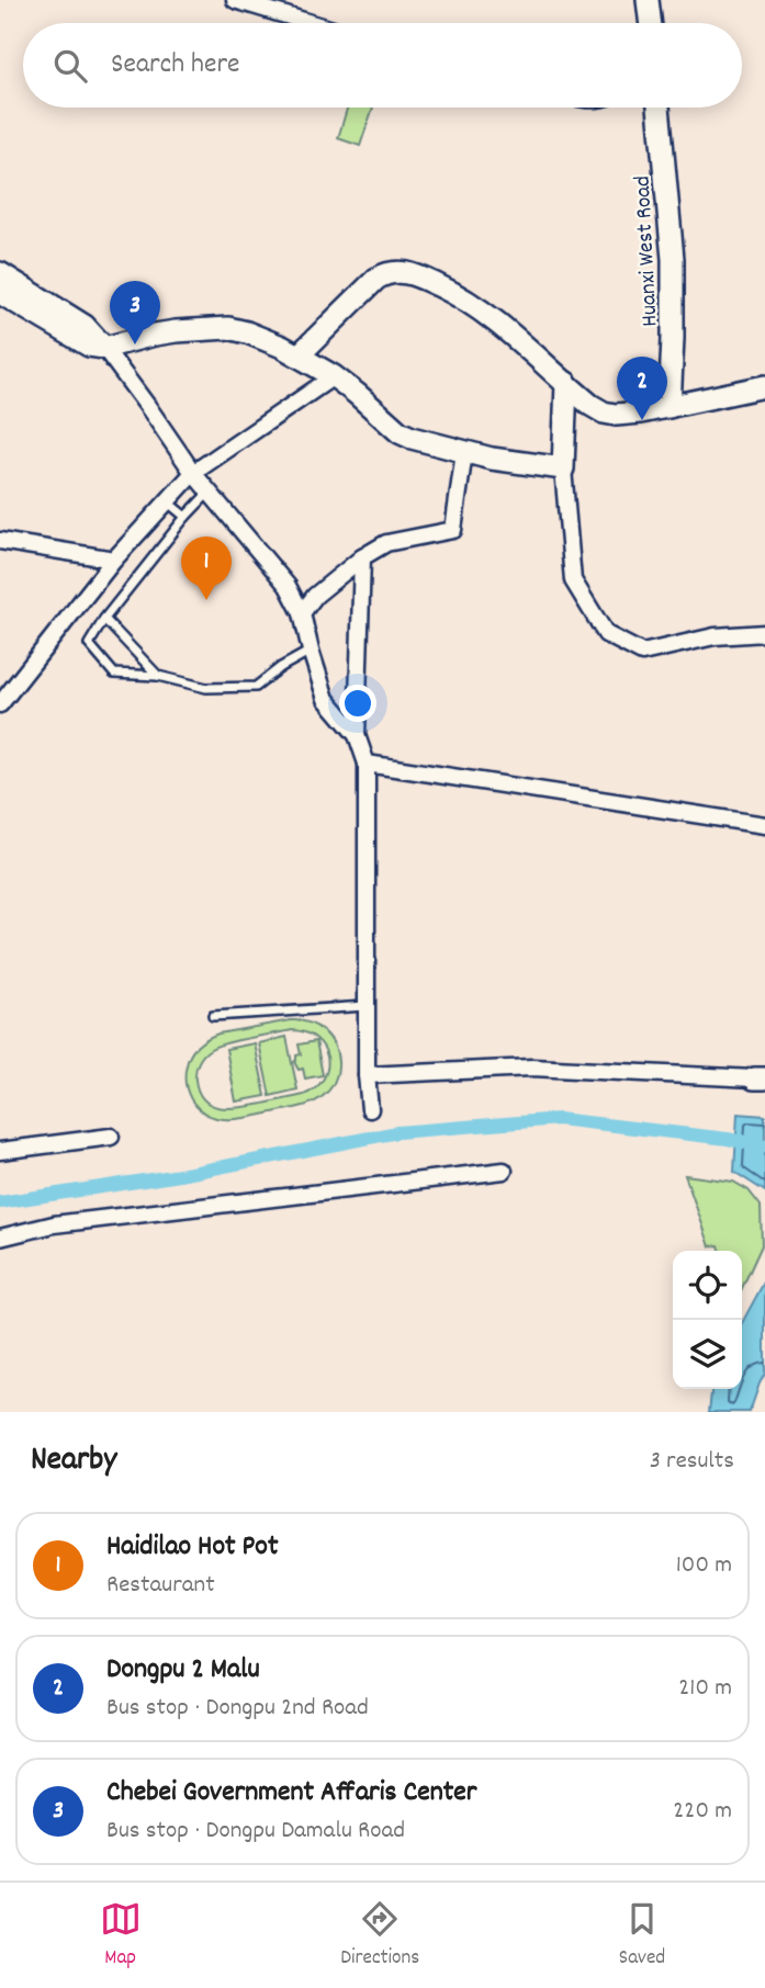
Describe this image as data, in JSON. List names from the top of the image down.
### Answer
{
  "streets": {
    "street": ["Huanxi West Road"]
  },
  "page": {
    "search": "Search here",
    "pins": ["3", "2", "1"],
    "heading": ["Nearby", "3 results"],
    "list": [
      {
        "mark": "1",
        "name": "Haidilao Hot Pot",
        "note": "Restaurant",
        "value": "100 m"
      },
      {
        "mark": "2",
        "name": "Dongpu 2 Malu",
        "note": "Bus stop · Dongpu 2nd Road",
        "value": "210 m"
      },
      {
        "mark": "3",
        "name": "Chebei Government Affaris Center",
        "note": "Bus stop · Dongpu Damalu Road",
        "value": "220 m"
      }
    ],
    "nav": ["Map", "Directions", "Saved"]
  }
}
